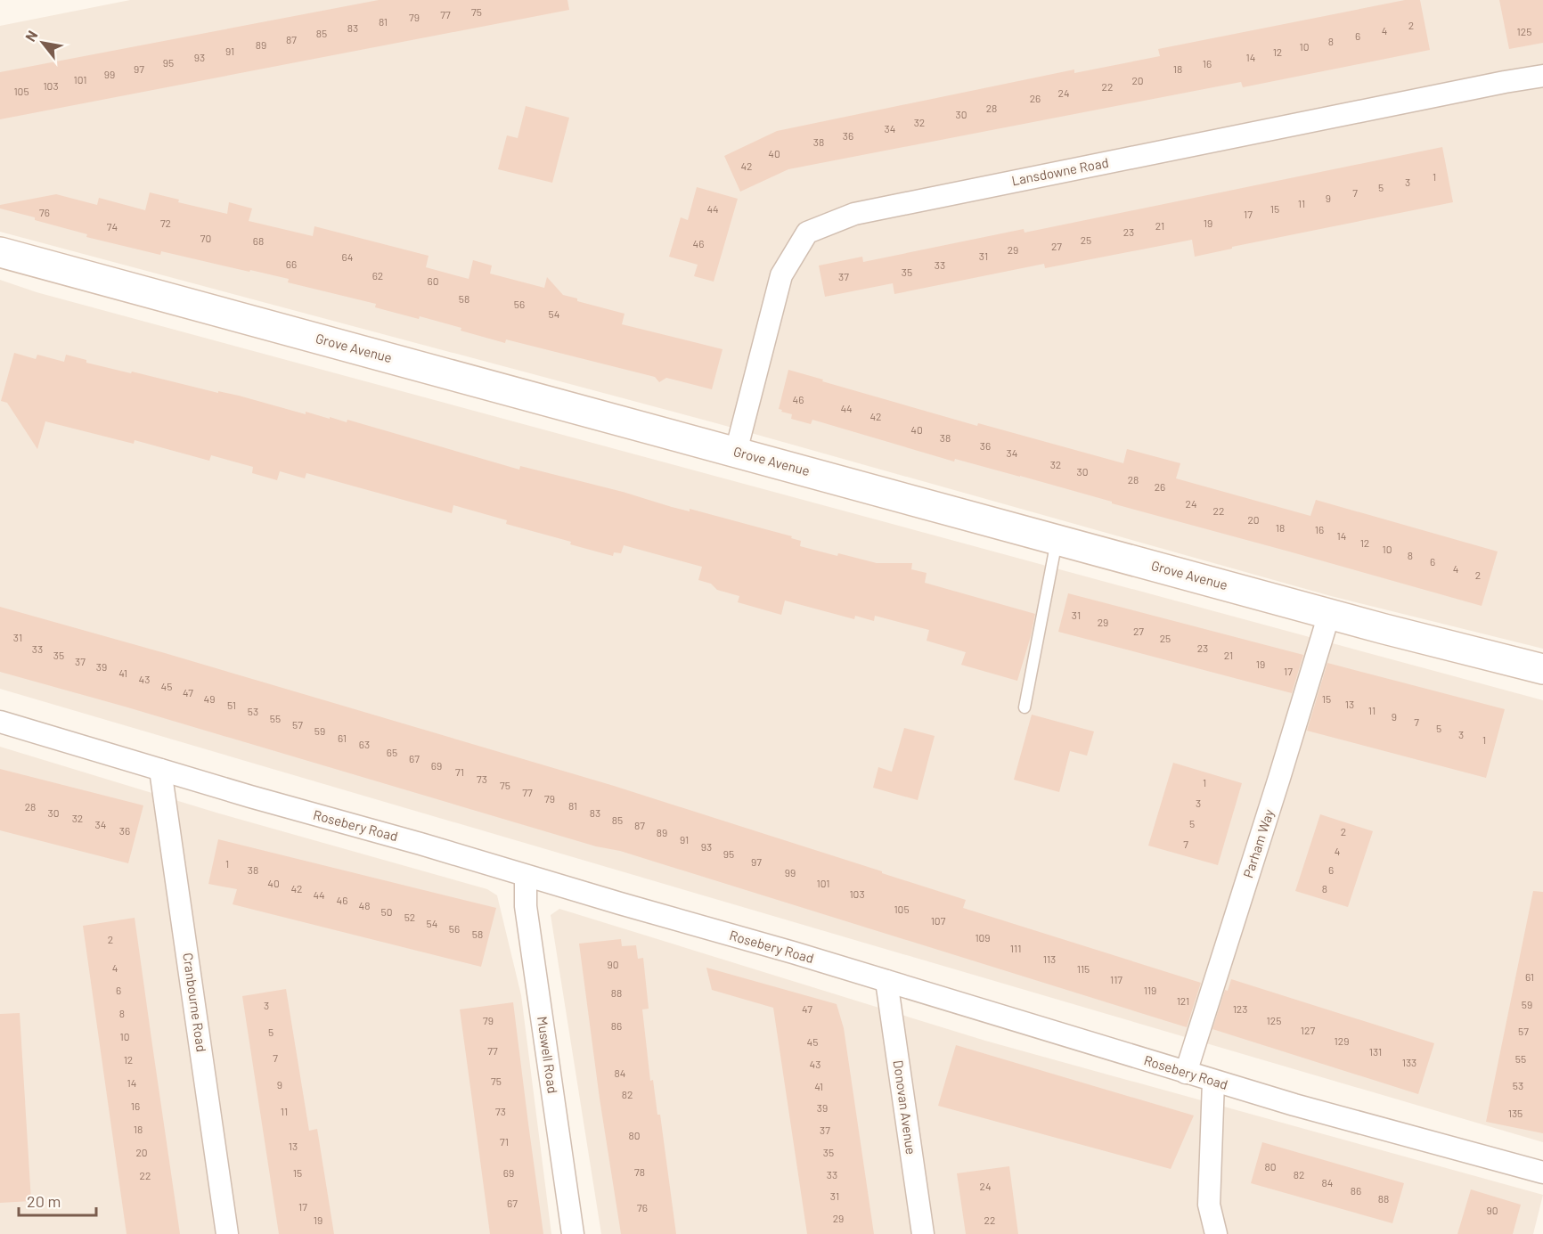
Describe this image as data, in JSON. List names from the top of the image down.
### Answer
{
  "streets": {
    "street": [
      "Lansdowne Road",
      "Grove Avenue",
      "Rosebery Road",
      "Parham Way",
      "Cranbourne Road",
      "Muswell Road",
      "Donovan Avenue"
    ]
  },
  "crossings": [
    ["Lansdowne Road", "Grove Avenue"],
    ["Grove Avenue", "Parham Way"],
    ["Rosebery Road", "Parham Way"],
    ["Rosebery Road", "Cranbourne Road"],
    ["Rosebery Road", "Muswell Road"],
    ["Rosebery Road", "Donovan Avenue"]
  ],
  "house_numbers": [
    "75",
    "77",
    "79",
    "81",
    "2",
    "83",
    "4",
    "125",
    "85",
    "6",
    "87",
    "8",
    "89",
    "10",
    "91",
    "12",
    "93",
    "14",
    "95",
    "16",
    "97",
    "18",
    "99",
    "101",
    "20",
    "103",
    "22",
    "105",
    "24",
    "26",
    "28",
    "30",
    "32",
    "34",
    "36",
    "38",
    "40",
    "42",
    "1",
    "3",
    "5",
    "7",
    "9",
    "11",
    "44",
    "15",
    "76",
    "17",
    "72",
    "19",
    "21",
    "74",
    "23",
    "70",
    "25",
    "68",
    "46",
    "27",
    "29",
    "31",
    "64",
    "66",
    "33",
    "35",
    "62",
    "37",
    "60",
    "58",
    "56",
    "54",
    "46",
    "44",
    "42",
    "40",
    "38",
    "36",
    "34",
    "32",
    "30",
    "28",
    "26",
    "24",
    "22",
    "20",
    "18",
    "16",
    "14",
    "12",
    "10",
    "8",
    "6",
    "4",
    "2",
    "31",
    "29",
    "27",
    "31",
    "25",
    "23",
    "33",
    "35",
    "21",
    "37",
    "19",
    "39",
    "17",
    "41",
    "43",
    "45",
    "47",
    "49",
    "15",
    "13",
    "51",
    "11",
    "53",
    "9",
    "55",
    "7",
    "57",
    "5",
    "59",
    "3",
    "61",
    "1",
    "63",
    "65",
    "67",
    "69",
    "71",
    "73",
    "1",
    "75",
    "77",
    "79",
    "3",
    "81",
    "28",
    "30",
    "83",
    "32",
    "85",
    "5",
    "34",
    "87",
    "36",
    "2",
    "89",
    "91",
    "7",
    "93",
    "4",
    "95",
    "97",
    "1",
    "38",
    "6",
    "99",
    "40",
    "101",
    "42",
    "8",
    "103",
    "44",
    "46",
    "48",
    "105",
    "50",
    "52",
    "107",
    "54",
    "56",
    "58",
    "109",
    "2",
    "111",
    "113",
    "90",
    "4",
    "115",
    "61",
    "117",
    "6",
    "119",
    "88",
    "121",
    "59",
    "3",
    "47",
    "123",
    "8",
    "79",
    "125",
    "86",
    "127",
    "57",
    "5",
    "10",
    "129",
    "45",
    "77",
    "131",
    "7",
    "55",
    "12",
    "133",
    "43",
    "84",
    "75",
    "14",
    "9",
    "53",
    "41",
    "82",
    "16",
    "39",
    "11",
    "73",
    "135",
    "18",
    "37",
    "80",
    "71",
    "13",
    "20",
    "35",
    "80",
    "78",
    "15",
    "69",
    "33",
    "82",
    "22",
    "84",
    "24",
    "86",
    "31",
    "88",
    "67",
    "17",
    "76",
    "90",
    "29",
    "19",
    "22"
  ],
  "scale_bar": "20 m",
  "north": "top left"
}
